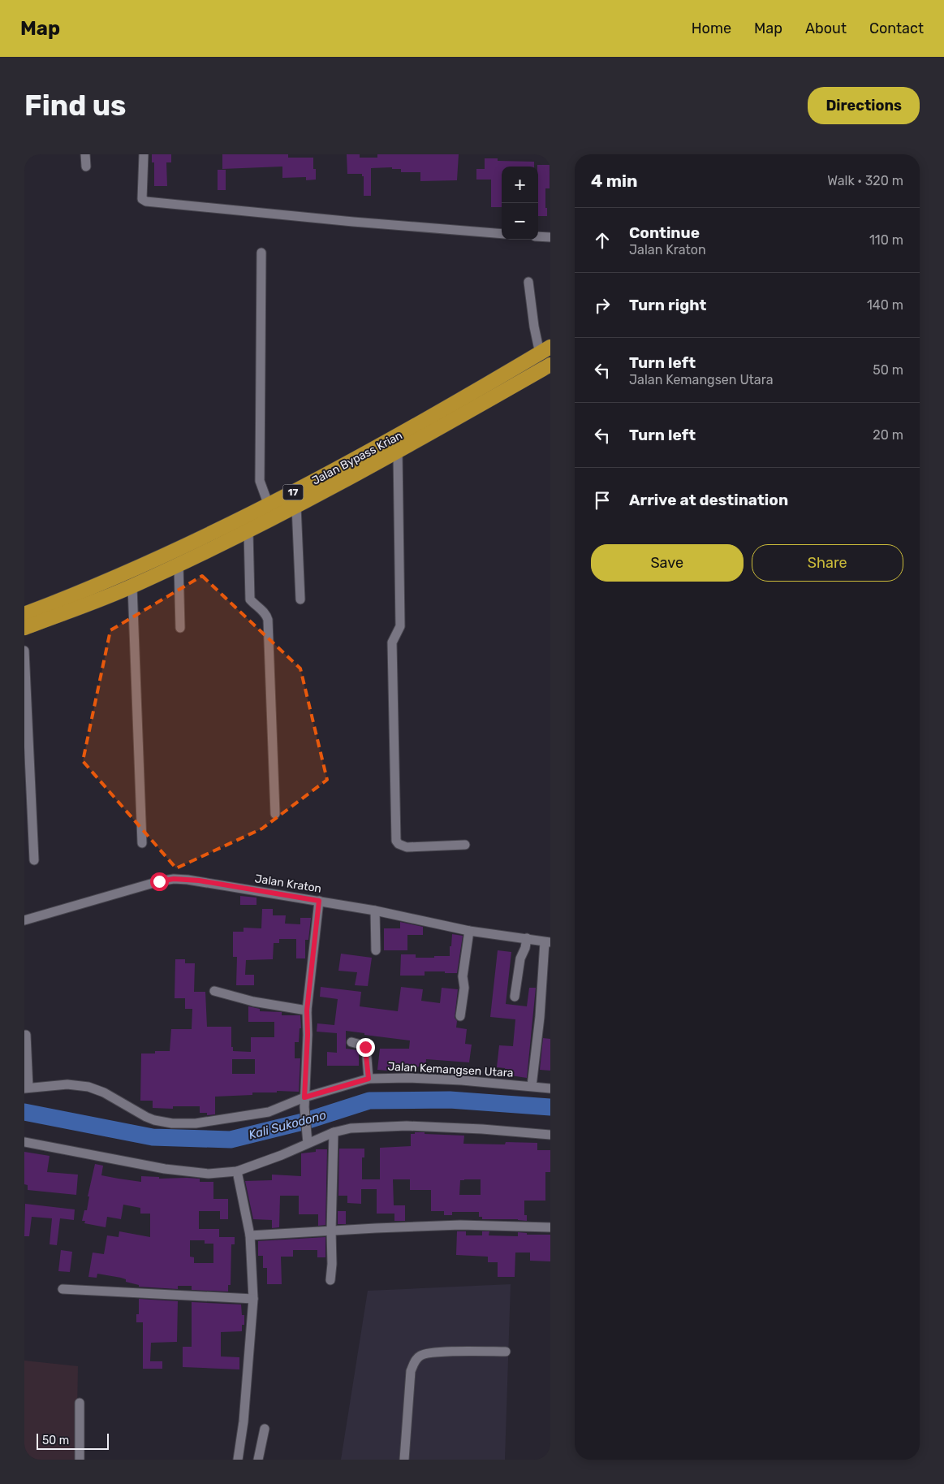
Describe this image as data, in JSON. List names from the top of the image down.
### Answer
{
  "streets": {
    "highway": ["Jalan Bypass Krian", "17"],
    "street": ["Jalan Kraton", "Jalan Kemangsen Utara"]
  },
  "water": ["Kali Sukodono"],
  "scale_bar": "50 m",
  "page": {
    "header": "Map",
    "nav": [
      "Home",
      "Map",
      "About",
      "Contact"
    ],
    "buttons": [
      "Directions",
      ["Save", "Share"]
    ],
    "title": "Find us",
    "heading": ["4 min", "Walk · 320 m"],
    "map_buttons": ["+", "−"],
    "list": [
      ["Continue", "Jalan Kraton", "110 m"],
      ["Turn right", "140 m"],
      ["Turn left", "Jalan Kemangsen Utara", "50 m"],
      ["Turn left", "20 m"],
      "Arrive at destination"
    ],
    "scale": "50 m"
  }
}
